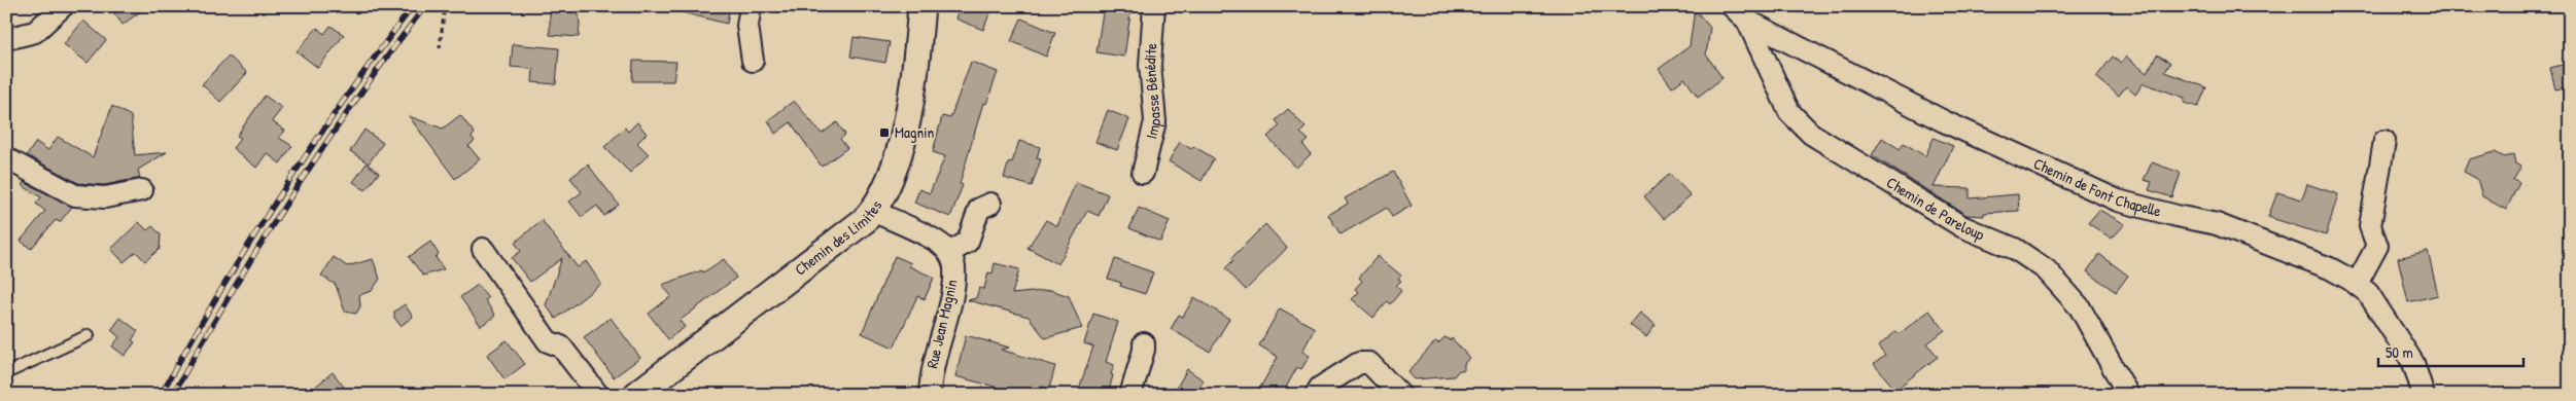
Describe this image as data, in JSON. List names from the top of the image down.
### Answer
{
  "streets": {
    "street": [
      "Impasse Bénédite",
      "Chemin de Font Chapelle",
      "Chemin de Pareloup",
      "Chemin des Limites",
      "Rue Jean Magnin"
    ]
  },
  "crossings": [
    ["Chemin de Font Chapelle", "Chemin de Pareloup"]
  ],
  "places": {
    "transit": ["Magnin"]
  },
  "scale_bar": "50 m"
}
